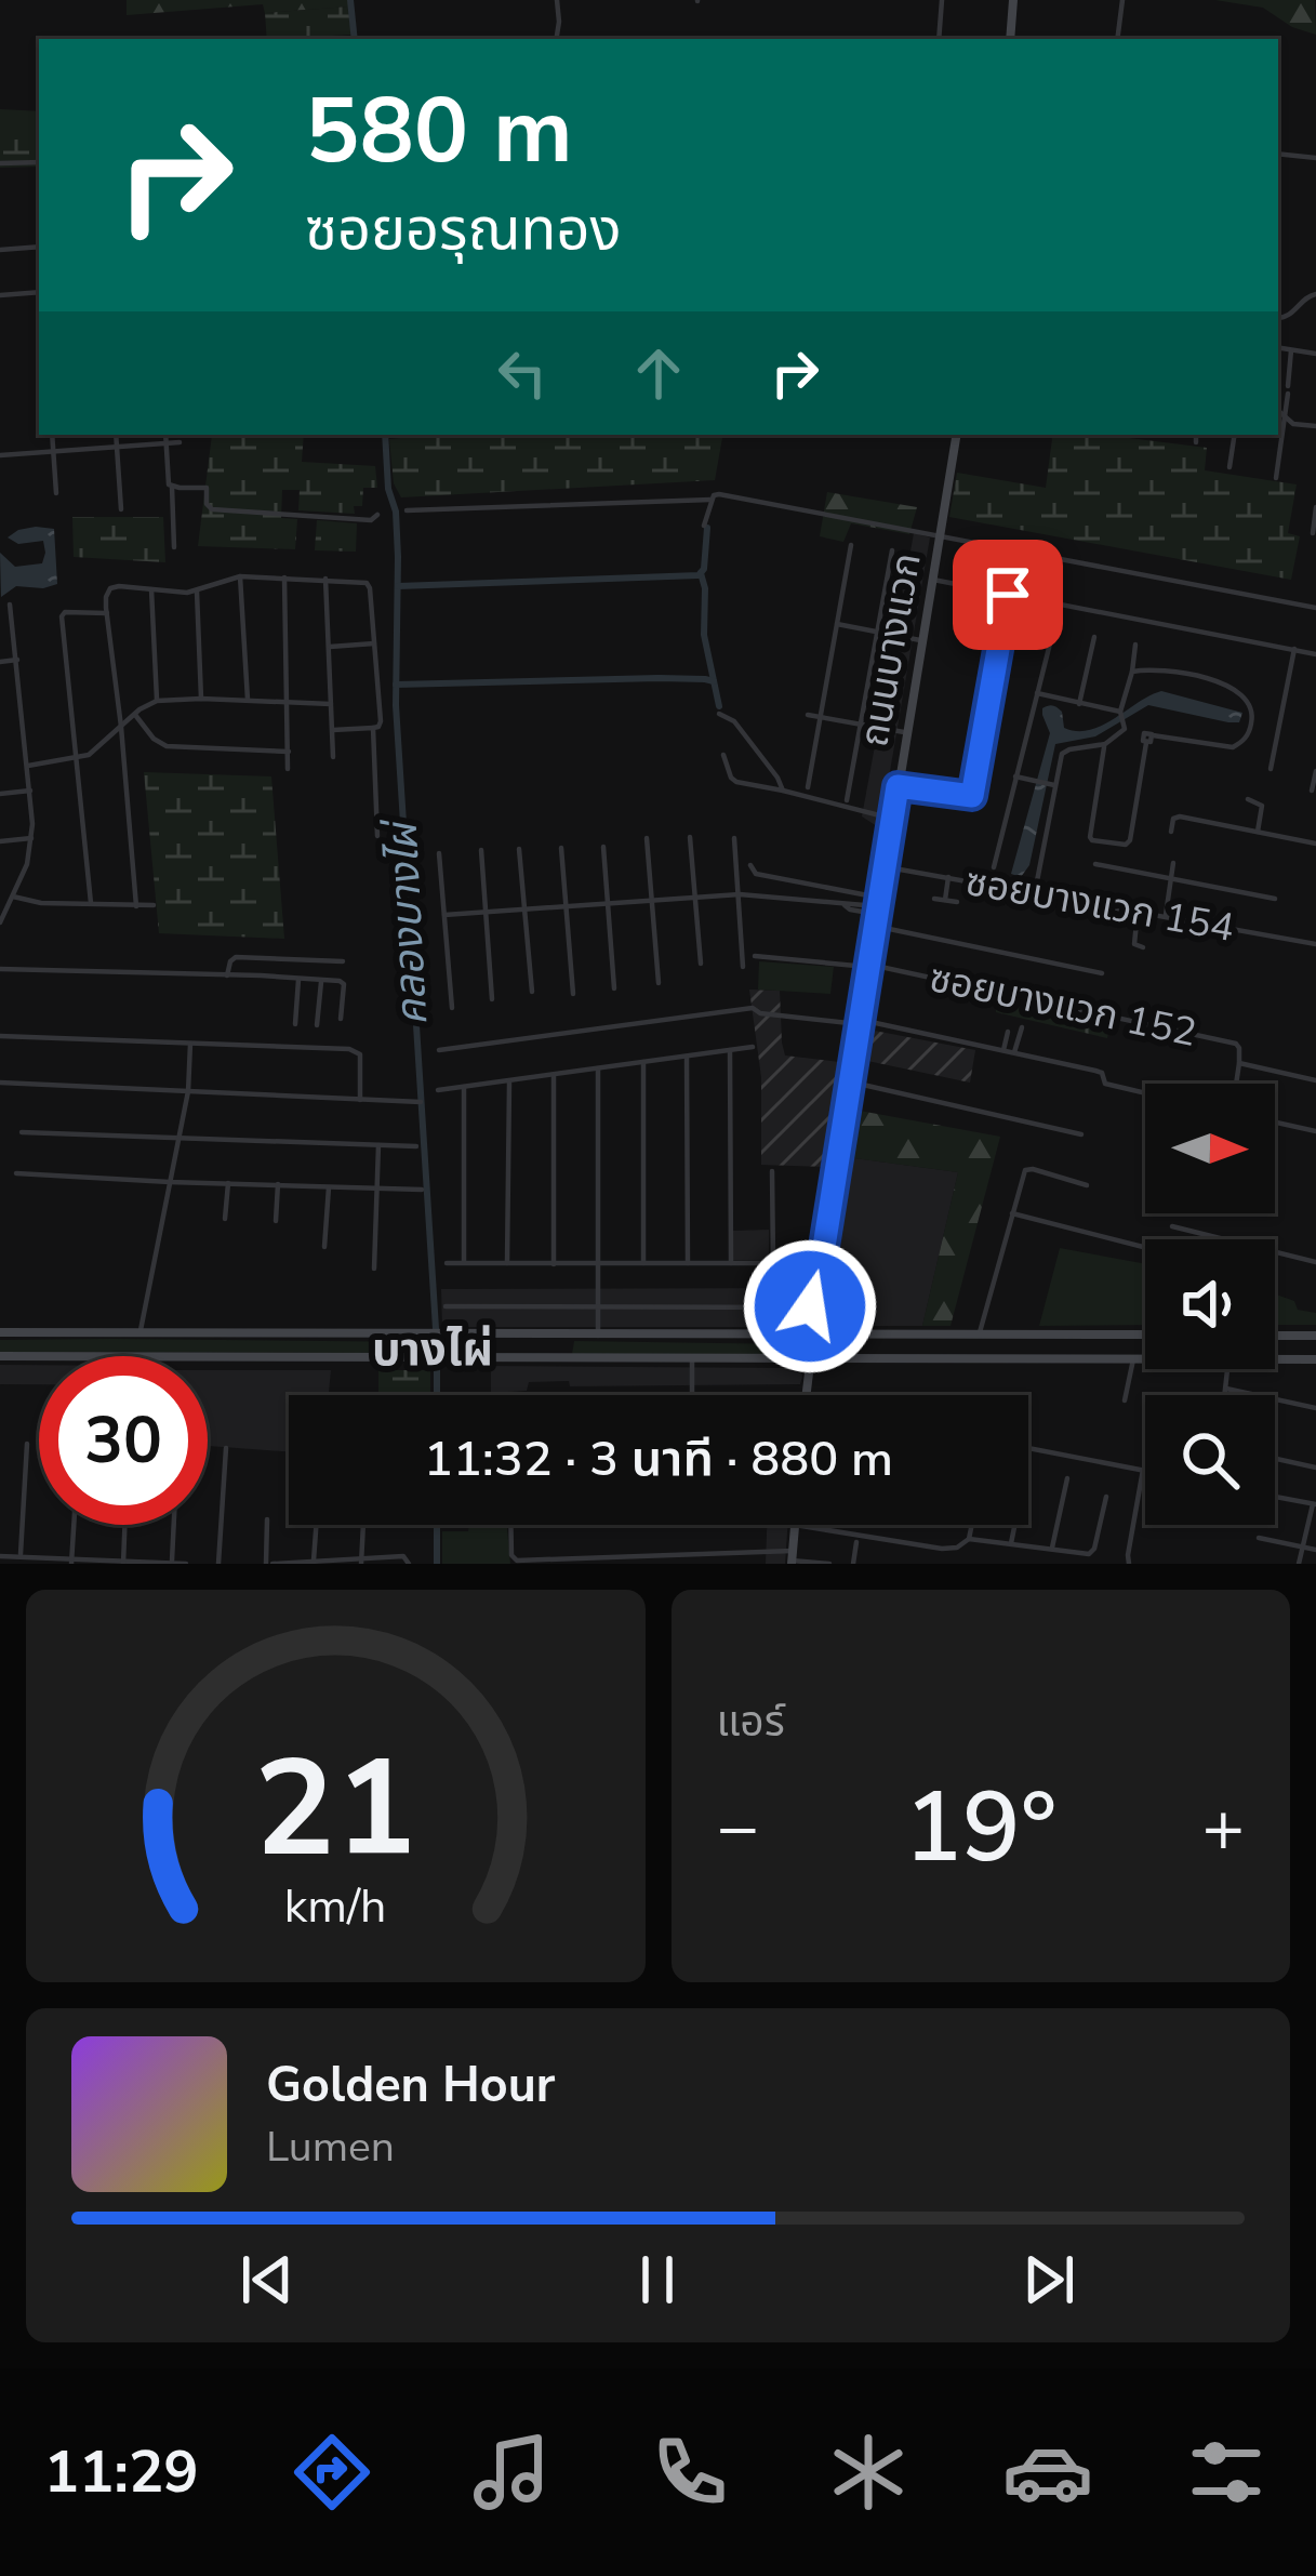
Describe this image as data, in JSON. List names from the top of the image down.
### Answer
{
  "streets": {
    "main road": ["ถนนบางแวก"],
    "street": ["ซอยบางแวก 154", "ซอยบางแวก 152"]
  },
  "crossings": [
    ["ถนนบางแวก", "ซอยบางแวก 154"],
    ["ถนนบางแวก", "ซอยบางแวก 152"]
  ],
  "districts": ["บางไผ่"],
  "water": ["คลองบางไผ่"],
  "north": "right",
  "page": {
    "turn": ["580 m", "ซอยอรุณทอง"],
    "limit": "30",
    "trip": "11:32 · 3 นาที · 880 m",
    "tile": "แอร์",
    "heat": ["−", "19°", "+"],
    "song": ["Golden Hour", "Lumen"],
    "tabs": "11:29",
    "gauge": ["21", "km/h"]
  }
}
